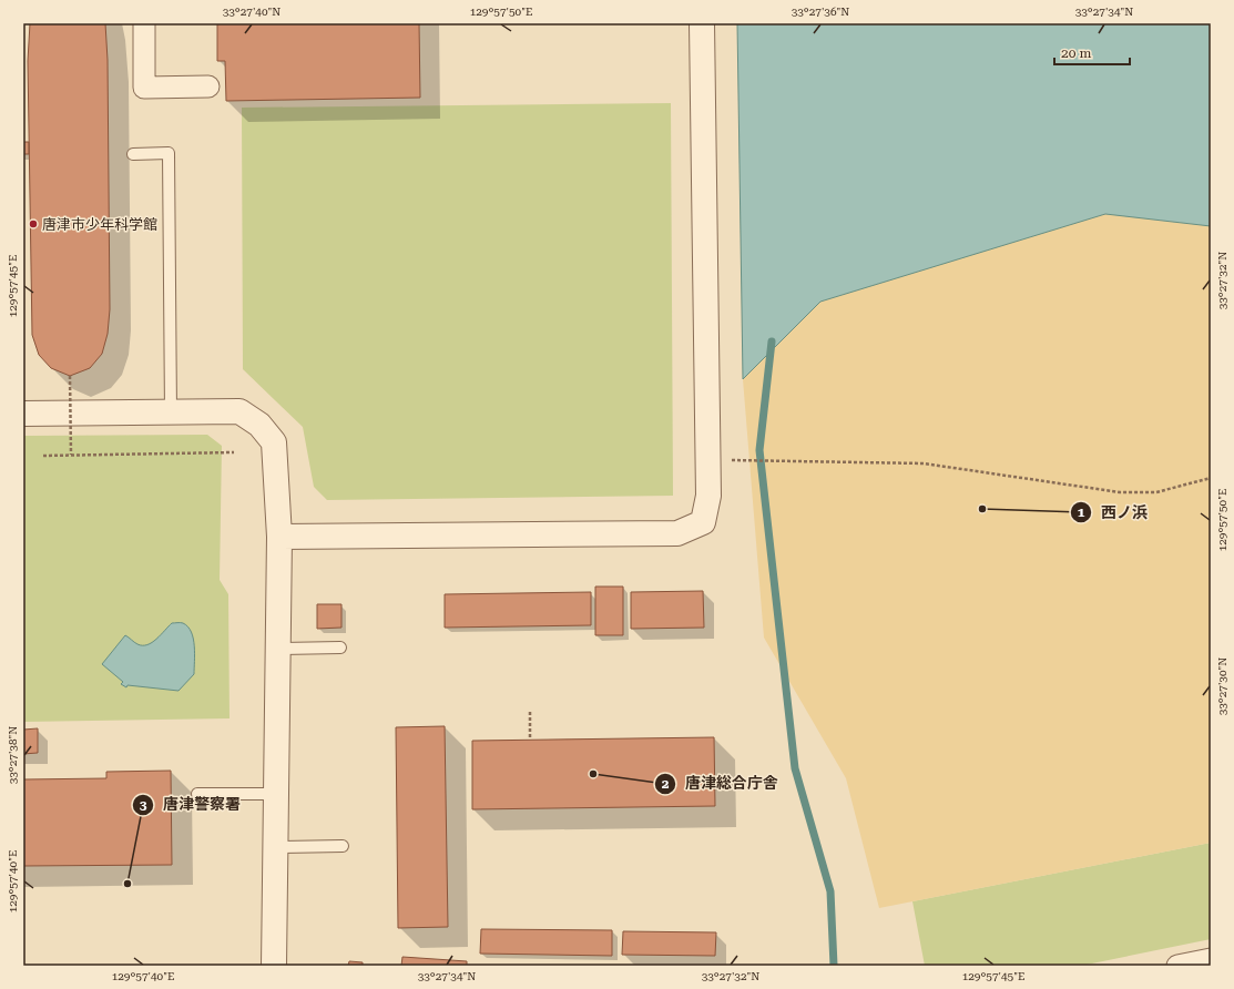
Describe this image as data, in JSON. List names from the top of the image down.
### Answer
{
  "places": [
    "唐津市少年科学館",
    "西ノ浜",
    "唐津総合庁舎",
    "唐津警察署"
  ],
  "scale_bar": "20 m",
  "coordinates": [
    "33°27'40\"N",
    "129°57'50\"E",
    "33°27'36\"N",
    "33°27'34\"N",
    "33°27'32\"N",
    "129°57'45\"E",
    "33°27'30\"N",
    "33°27'38\"N",
    "129°57'40\"E"
  ]
}
